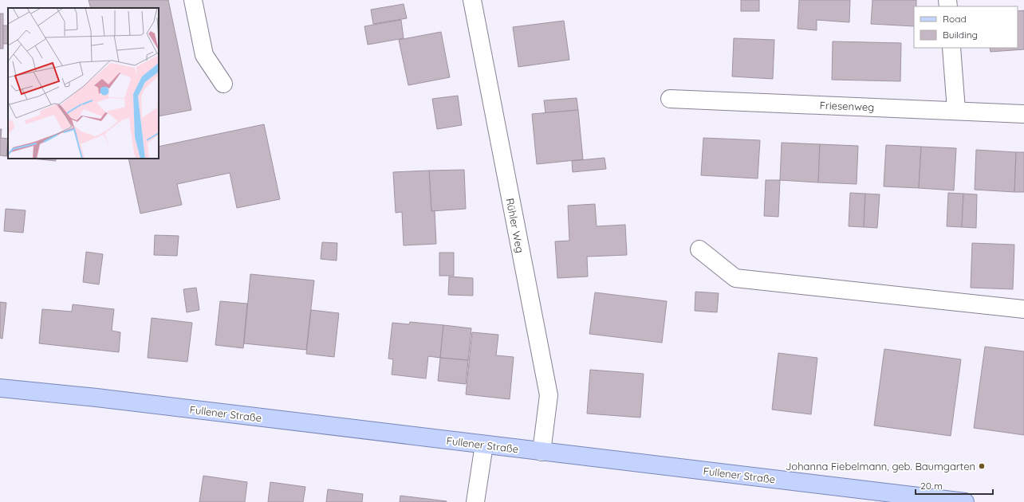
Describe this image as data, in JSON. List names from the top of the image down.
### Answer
{
  "streets": {
    "main road": ["Fullener Straße"],
    "street": ["Friesenweg", "Rühler Weg"]
  },
  "crossings": [
    ["Rühler Weg", "Fullener Straße"]
  ],
  "places": ["Johanna Fiebelmann, geb. Baumgarten"],
  "legend": ["Road", "Building"],
  "scale_bar": "20 m"
}
